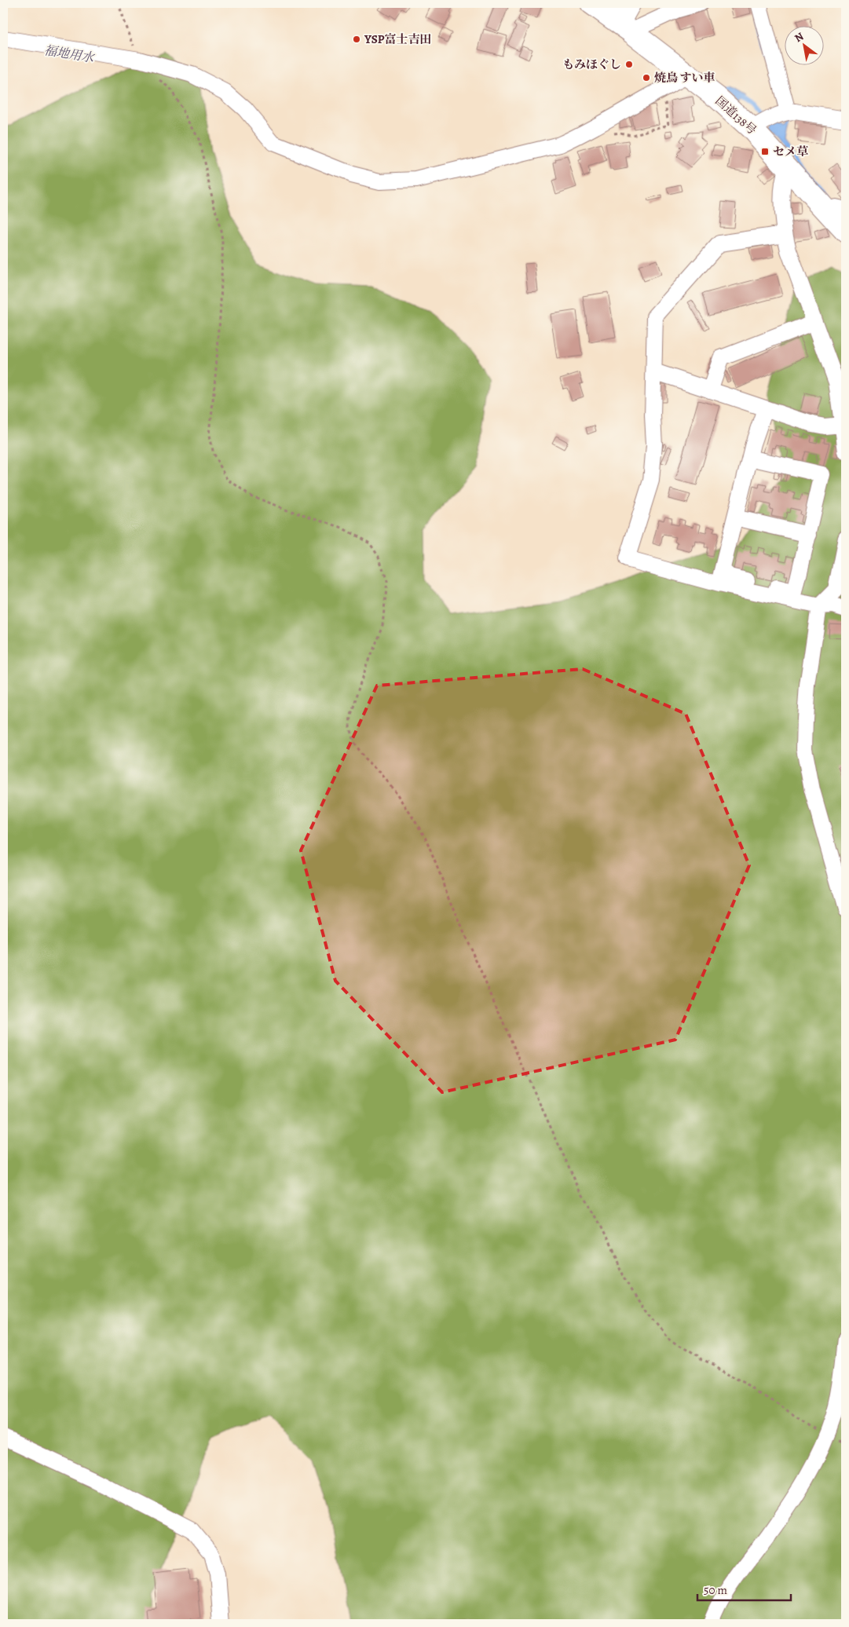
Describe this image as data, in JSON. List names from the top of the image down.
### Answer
{
  "streets": {
    "highway": ["国道138号"]
  },
  "water": ["福地用水"],
  "places": {
    "other": ["YSP富士吉田", "もみほぐし", "焼鳥 すい車"],
    "transit": ["セメ草"]
  },
  "scale_bar": "50 m",
  "north": "top left"
}
